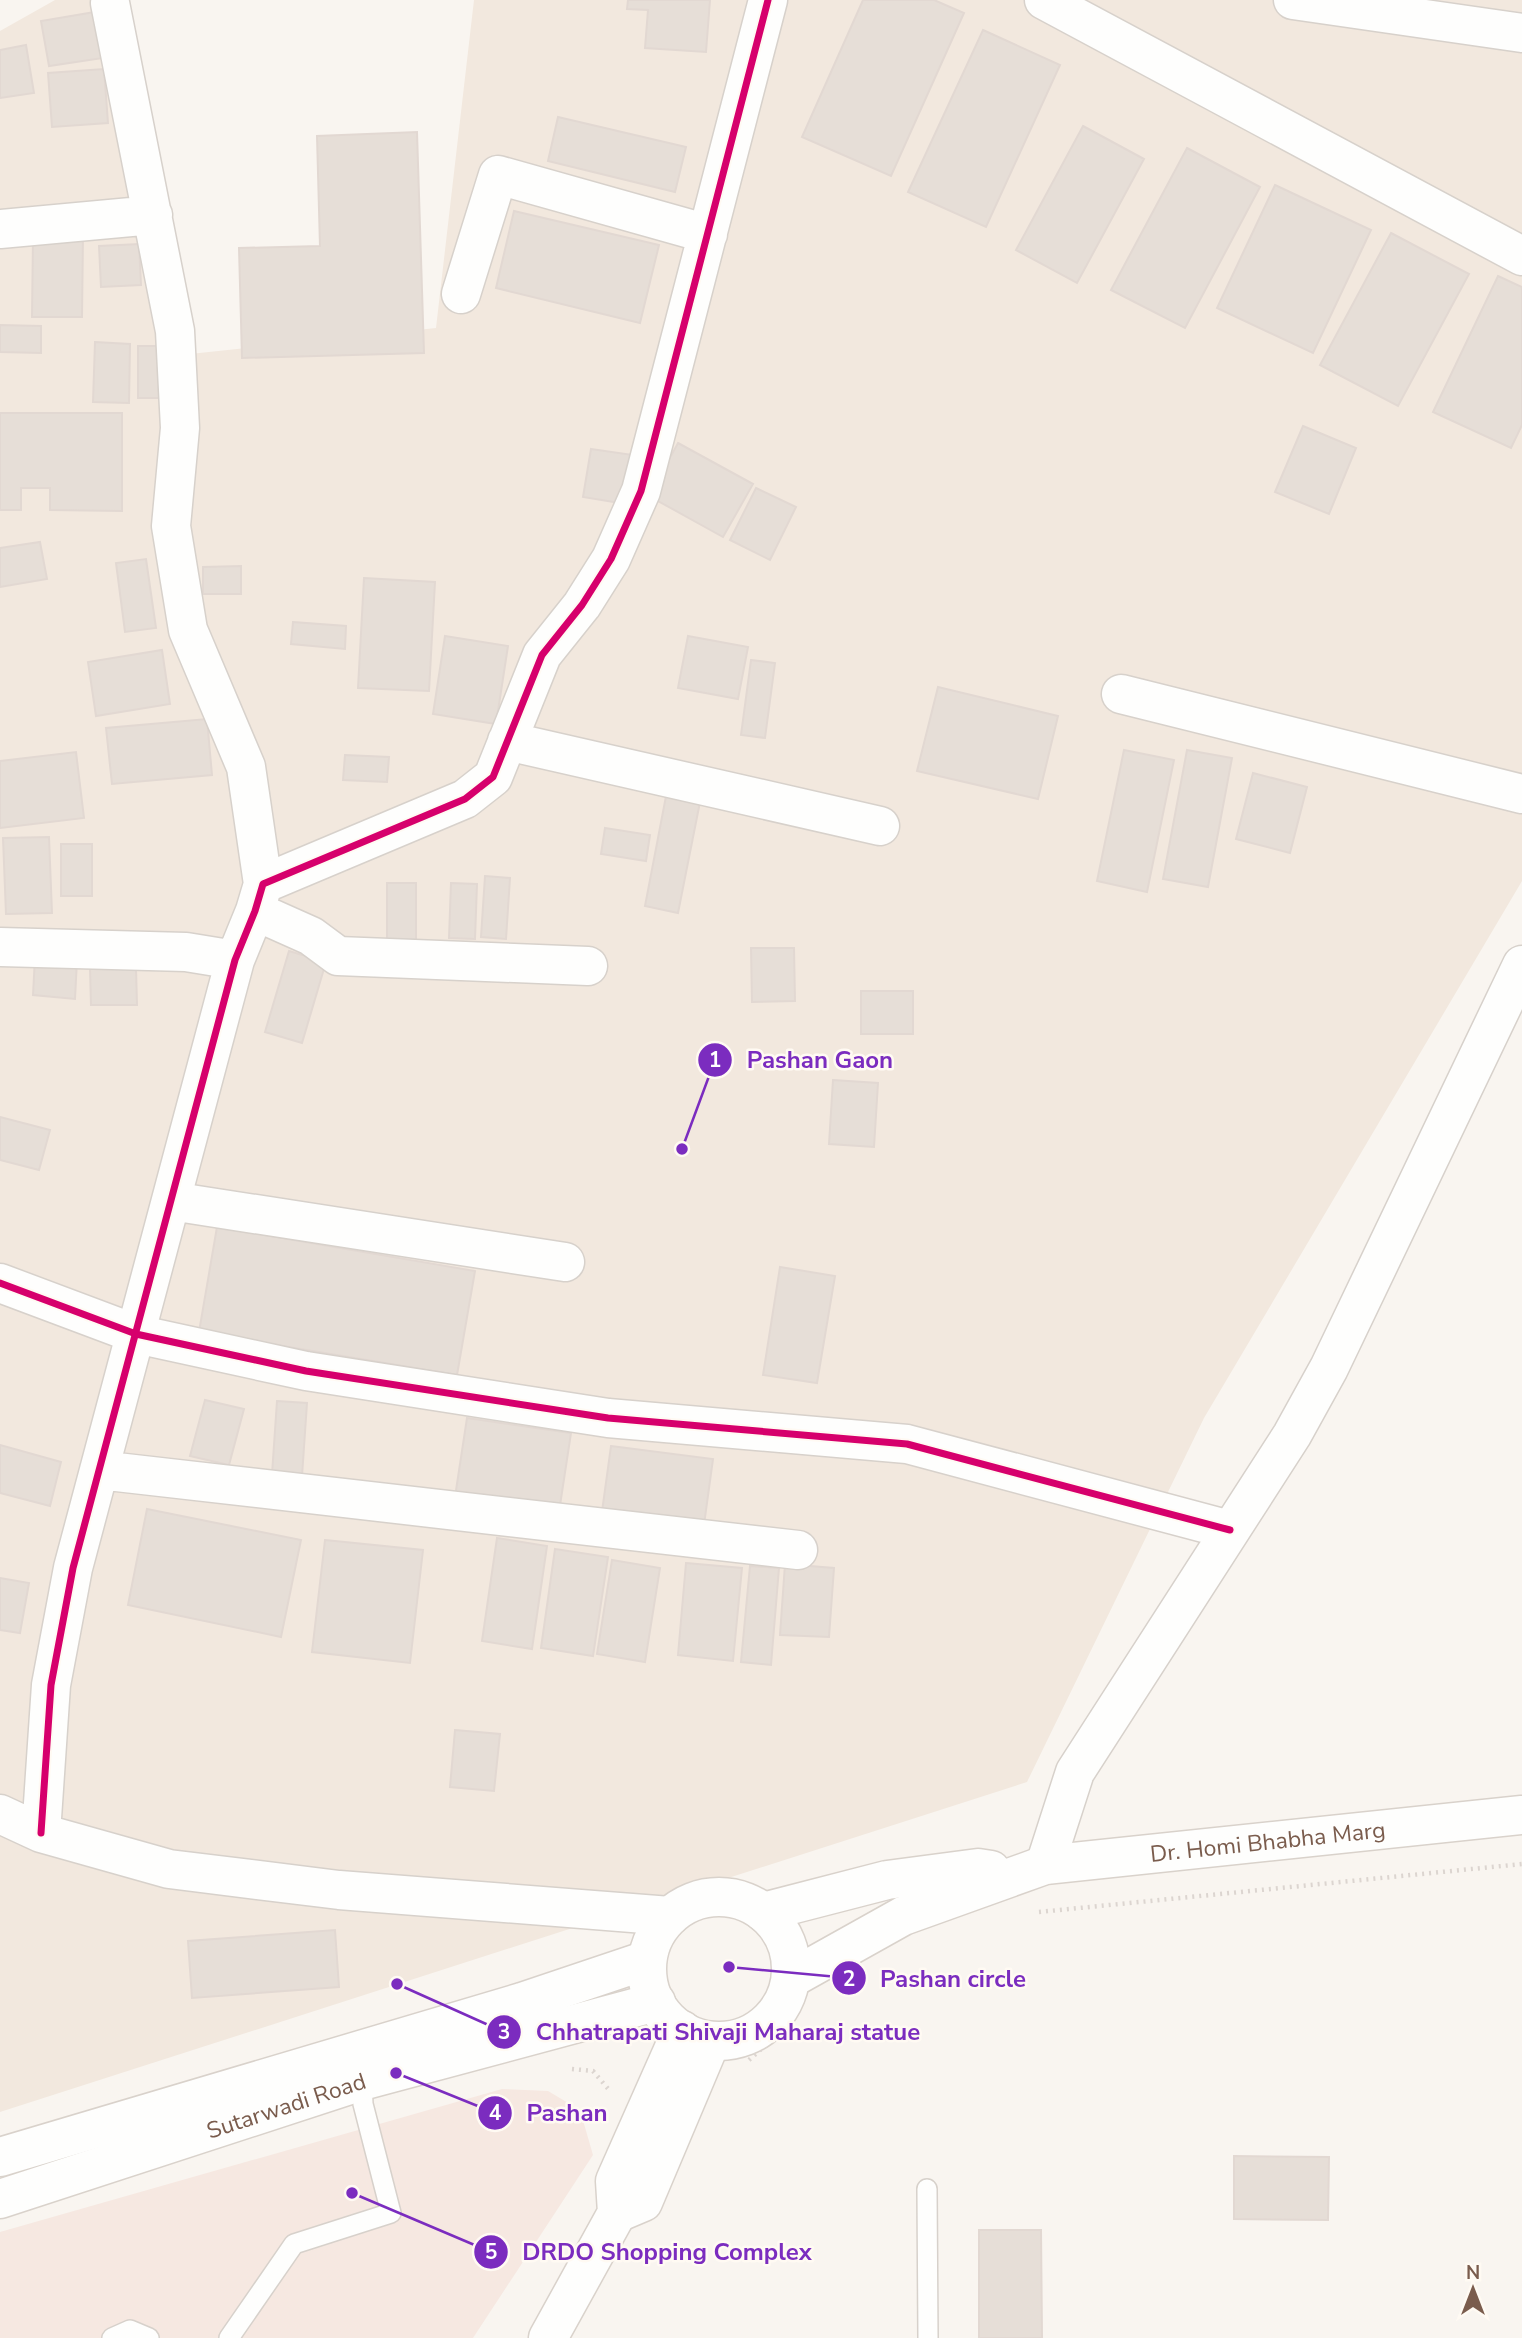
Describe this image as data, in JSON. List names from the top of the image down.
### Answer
{
  "streets": {
    "street": ["Dr. Homi Bhabha Marg", "Sutarwadi Road"]
  },
  "crossings": [
    ["Dr. Homi Bhabha Marg", "Sutarwadi Road"]
  ],
  "places": [
    "Pashan Gaon",
    "Pashan circle",
    "Chhatrapati Shivaji Maharaj statue",
    "Pashan",
    "DRDO Shopping Complex"
  ],
  "north": "top"
}
